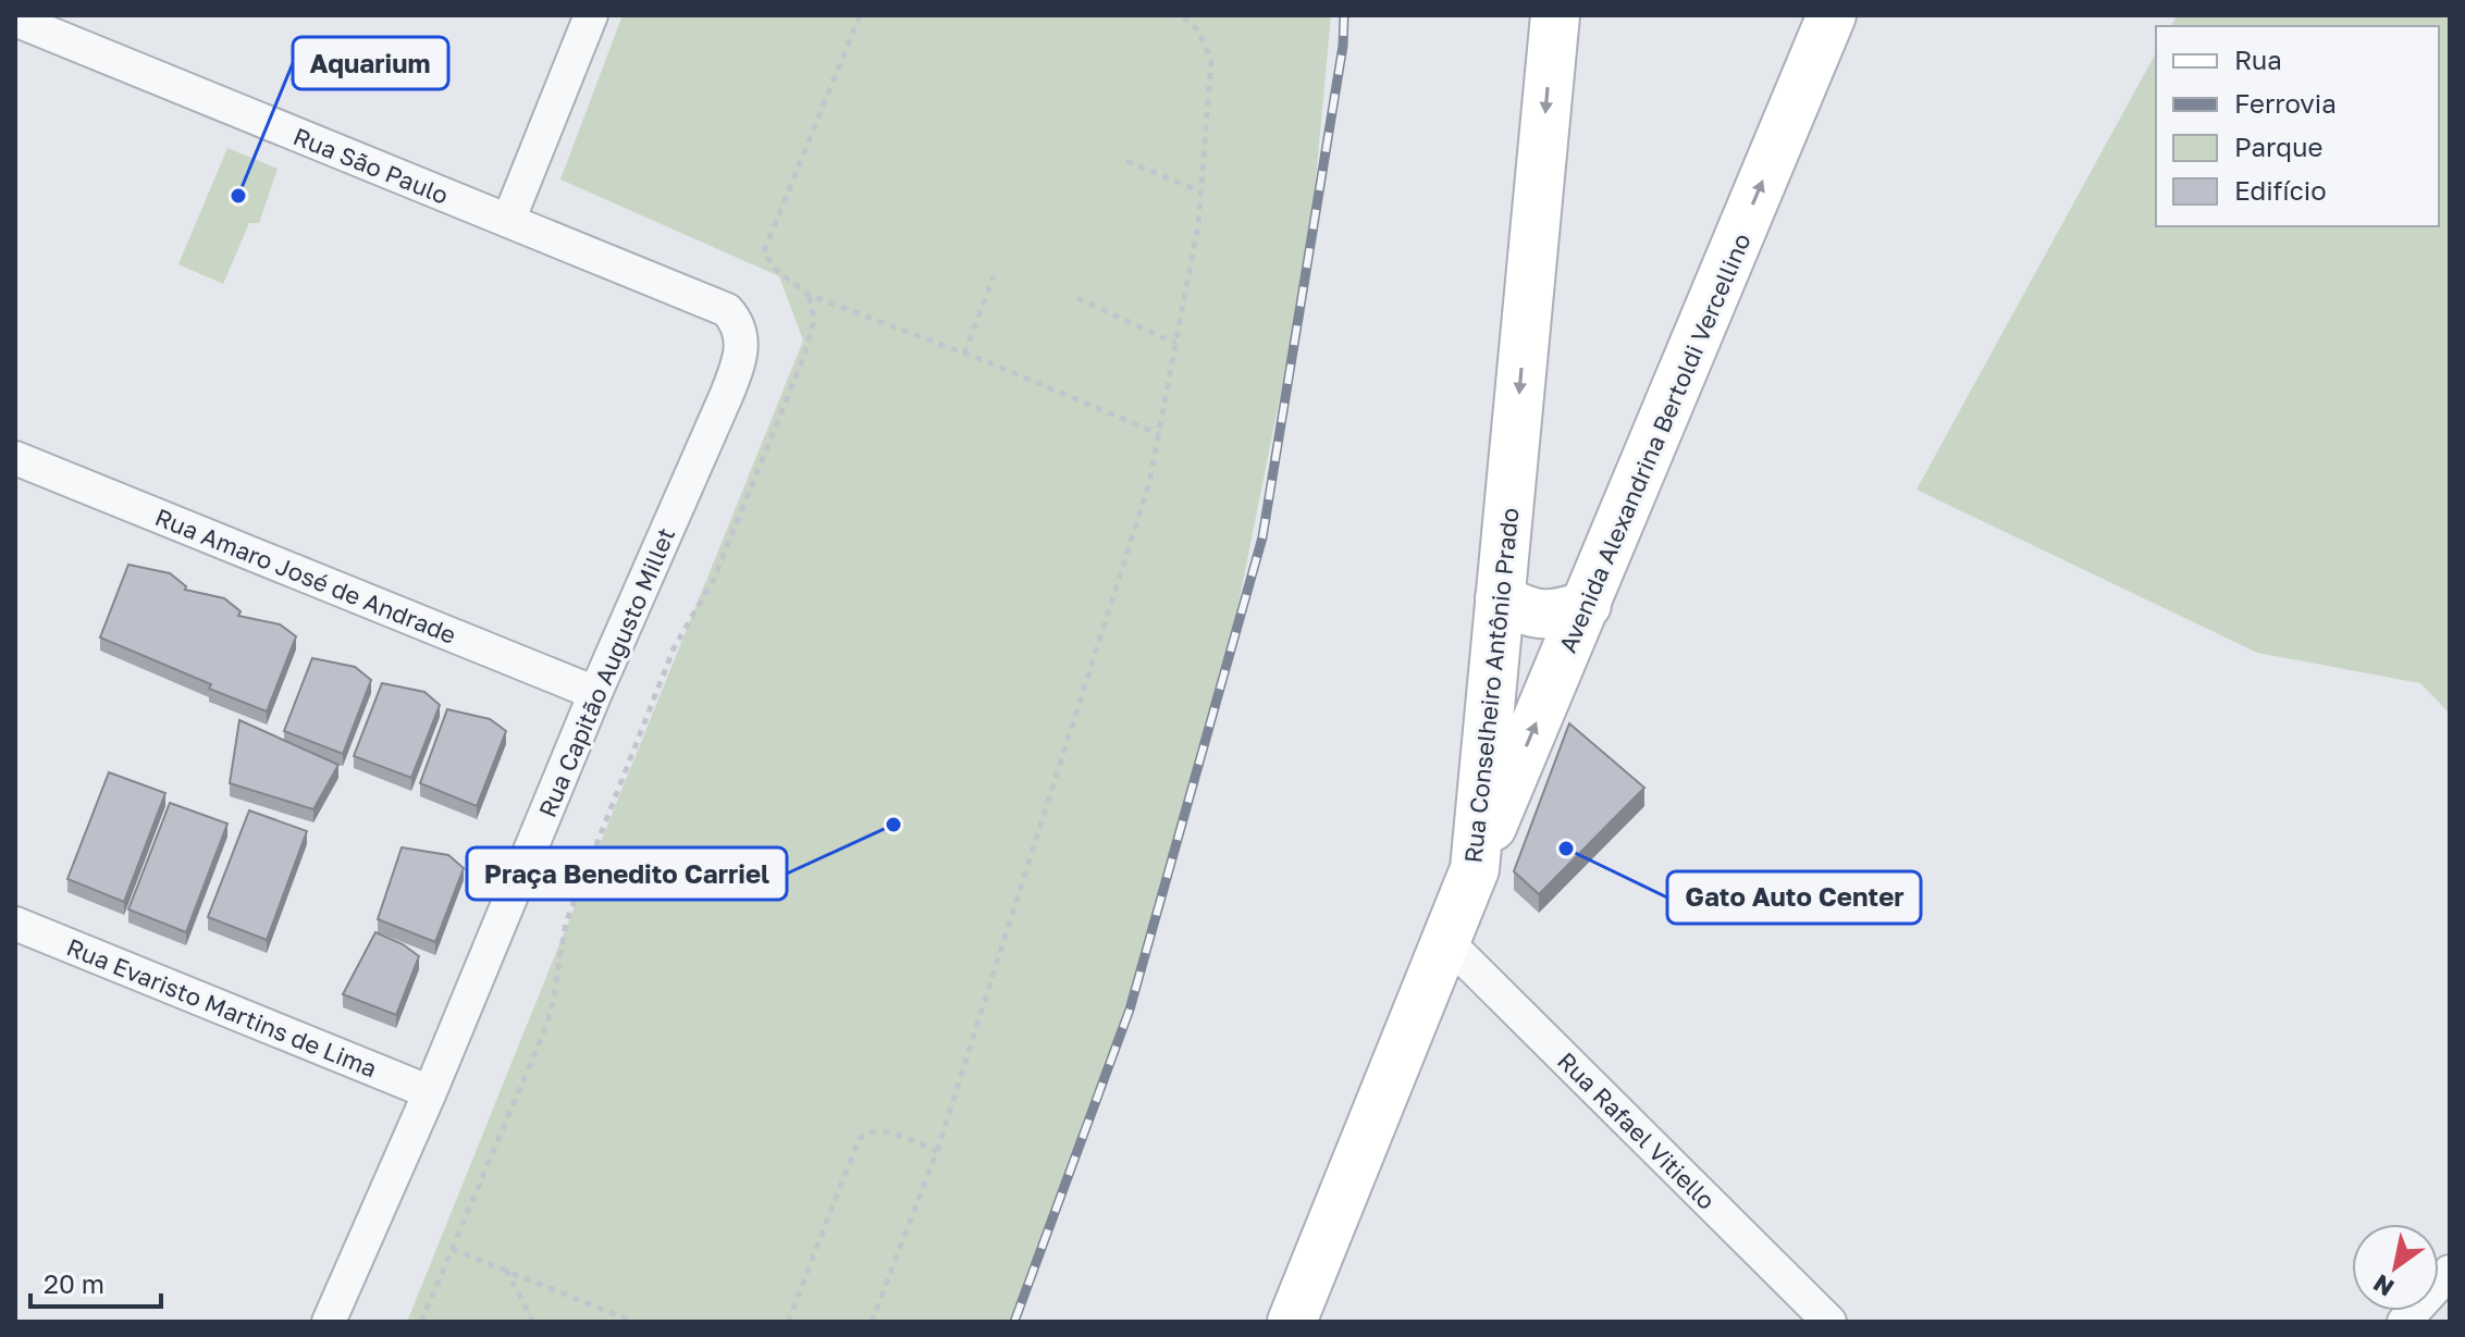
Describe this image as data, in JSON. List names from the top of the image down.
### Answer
{
  "streets": {
    "main road": ["Avenida Alexandrina Bertoldi Vercellino", "Rua Conselheiro Antônio Prado"],
    "street": [
      "Rua São Paulo",
      "Rua Amaro José de Andrade",
      "Rua Capitão Augusto Millet",
      "Rua Evaristo Martins de Lima",
      "Rua Rafael Vitiello"
    ]
  },
  "crossings": [
    ["Rua São Paulo", "Rua Capitão Augusto Millet"],
    ["Avenida Alexandrina Bertoldi Vercellino", "Rua Conselheiro Antônio Prado"],
    ["Rua Amaro José de Andrade", "Rua Capitão Augusto Millet"],
    ["Rua Capitão Augusto Millet", "Rua Evaristo Martins de Lima"],
    ["Rua Conselheiro Antônio Prado", "Rua Rafael Vitiello"]
  ],
  "one_way": ["Avenida Alexandrina Bertoldi Vercellino", "Rua Conselheiro Antônio Prado"],
  "places": ["Aquarium", "Praça Benedito Carriel", "Gato Auto Center"],
  "legend": [
    "Rua",
    "Ferrovia",
    "Parque",
    "Edifício"
  ],
  "scale_bar": "20 m",
  "north": "bottom left"
}
